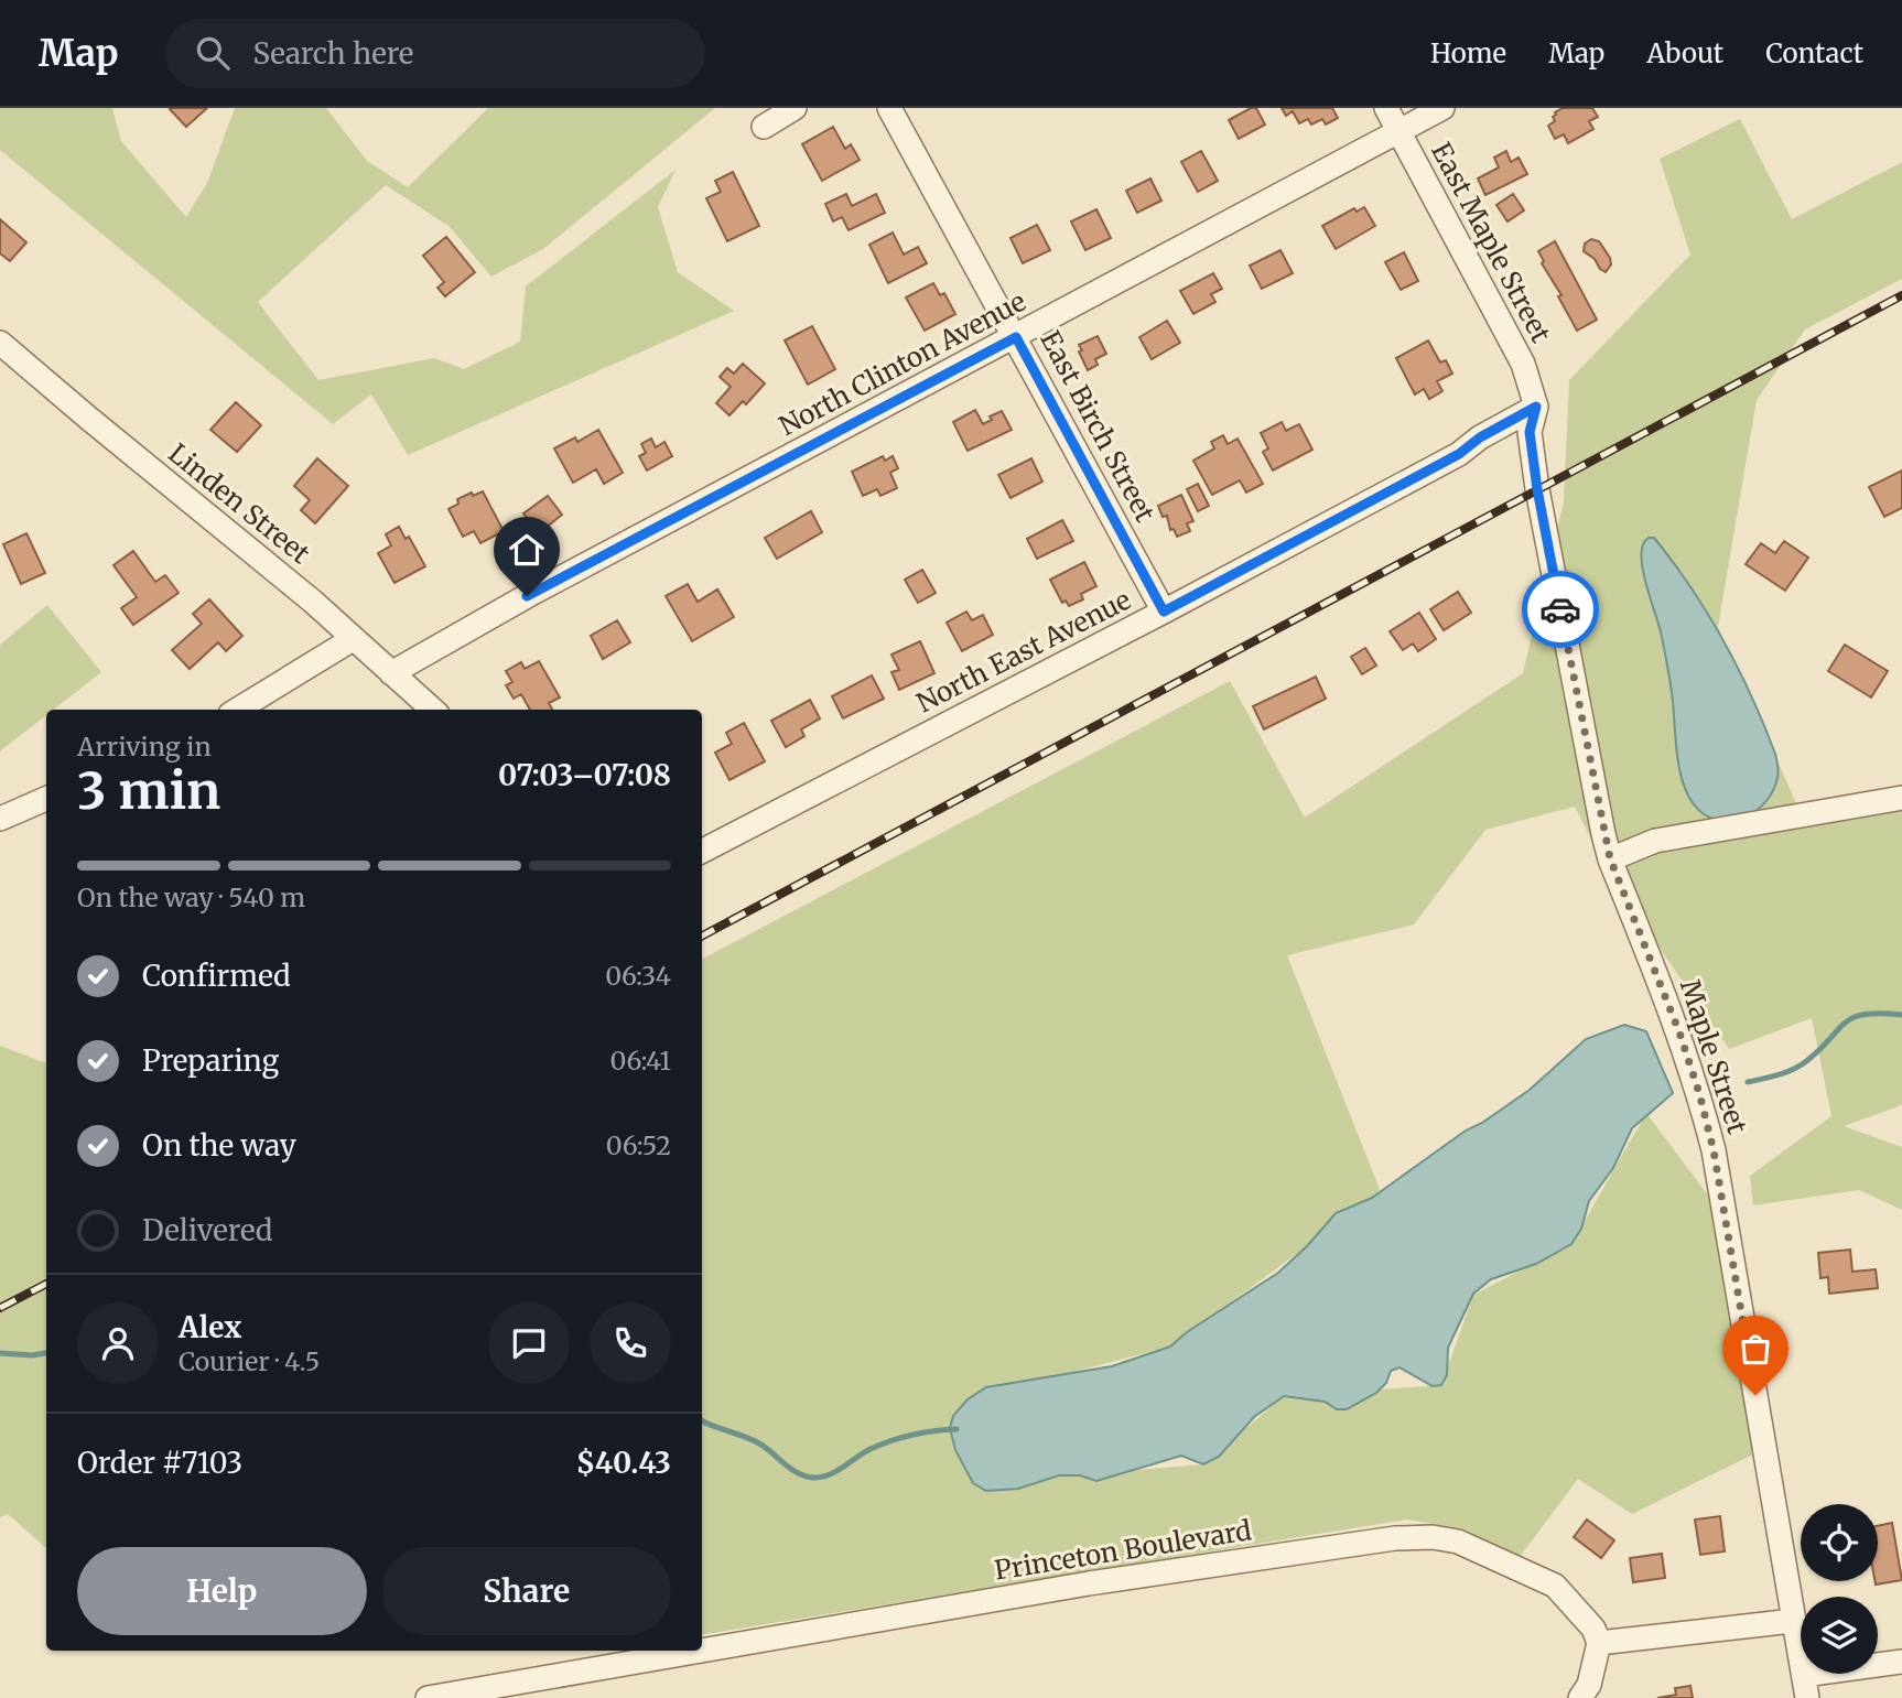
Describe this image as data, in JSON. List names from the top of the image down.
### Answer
{
  "streets": {
    "street": [
      "East Maple Street",
      "North Clinton Avenue",
      "East Birch Street",
      "Linden Street",
      "North East Avenue",
      "Maple Street",
      "Princeton Boulevard"
    ]
  },
  "crossings": [
    ["East Maple Street", "North Clinton Avenue"],
    ["East Maple Street", "North East Avenue"],
    ["East Maple Street", "Maple Street"],
    ["North Clinton Avenue", "East Birch Street"],
    ["North Clinton Avenue", "Linden Street"],
    ["East Birch Street", "North East Avenue"],
    ["North East Avenue", "Maple Street"]
  ],
  "page": {
    "header": "Map",
    "search": "Search here",
    "nav": [
      "Home",
      "Map",
      "About",
      "Contact"
    ],
    "heading": ["3 min", "Arriving in", "07:03–07:08"],
    "panel": [
      "Alex",
      "Courier · 4.5",
      "Order #7103",
      "$40.43"
    ],
    "bar": "On the way · 540 m",
    "list": [
      ["Confirmed", "06:34"],
      ["Preparing", "06:41"],
      ["On the way", "06:52"],
      "Delivered"
    ],
    "buttons": ["Help", "Share"]
  }
}
